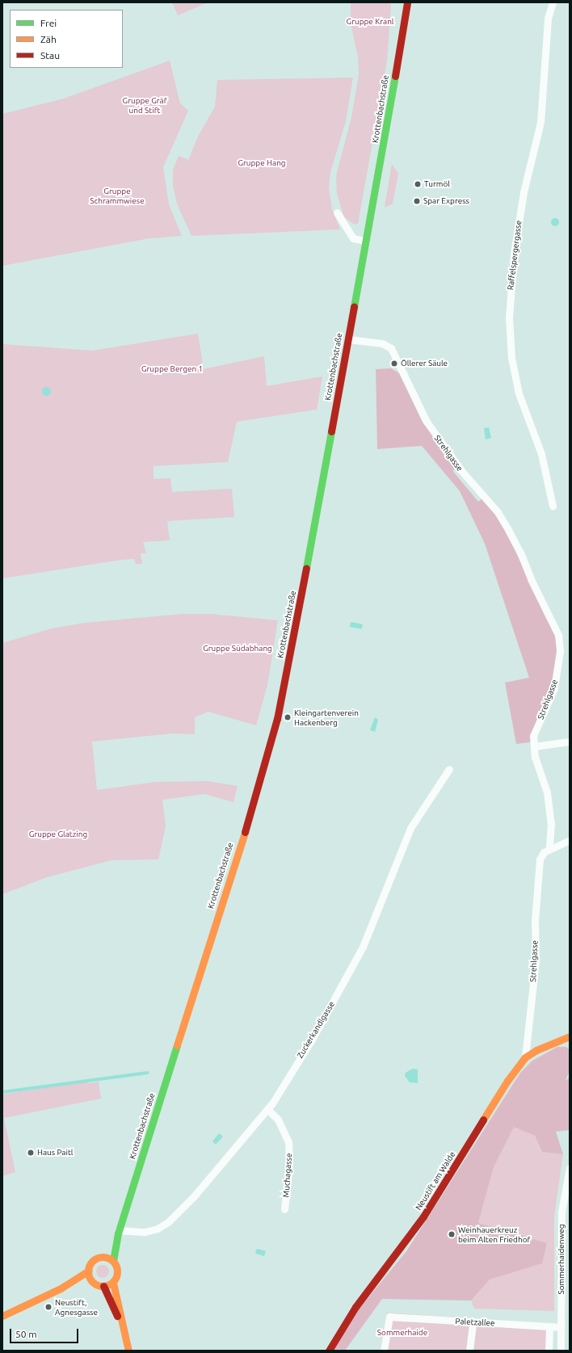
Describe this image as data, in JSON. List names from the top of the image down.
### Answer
{
  "streets": {
    "main road": ["Krottenbachstraße", "Neustift am Walde"],
    "street": [
      "Raffelspergergasse",
      "Strehlgasse",
      "Zuckerkandlgasse",
      "Muchagasse",
      "Sommerhaidenweg",
      "Paletzallee"
    ]
  },
  "crossings": [
    ["Krottenbachstraße", "Strehlgasse"],
    ["Krottenbachstraße", "Zuckerkandlgasse"],
    ["Strehlgasse", "Neustift am Walde"],
    ["Zuckerkandlgasse", "Muchagasse"],
    ["Sommerhaidenweg", "Paletzallee"]
  ],
  "parks": [
    "Gruppe Kranl",
    "Gruppe Gräf und Stift",
    "Gruppe Hang",
    "Gruppe Schrammwiese",
    "Gruppe Bergen 1",
    "Gruppe Südabhang",
    "Gruppe Glatzing",
    "Sommerhaide"
  ],
  "places": [
    "Turmöl",
    "Spar Express",
    "Öllerer Säule",
    "Kleingartenverein Hackenberg",
    "Haus Paitl",
    "Weinhauerkreuz beim Alten Friedhof",
    "Neustift, Agnesgasse"
  ],
  "legend": ["Frei", "Zäh", "Stau"],
  "scale_bar": "50 m"
}
